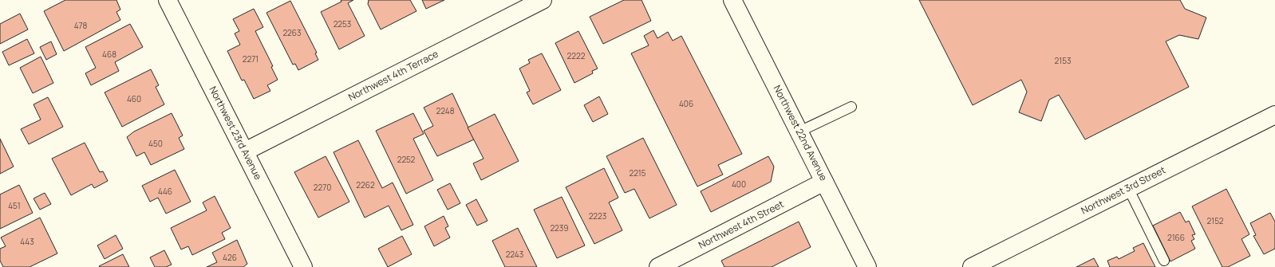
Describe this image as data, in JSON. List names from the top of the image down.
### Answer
{
  "streets": {
    "street": [
      "Northwest 4th Terrace",
      "Northwest 23rd Avenue",
      "Northwest 22nd Avenue",
      "Northwest 3rd Street",
      "Northwest 4th Street"
    ]
  },
  "crossings": [
    ["Northwest 4th Terrace", "Northwest 23rd Avenue"],
    ["Northwest 22nd Avenue", "Northwest 4th Street"]
  ],
  "house_numbers": [
    "2253",
    "478",
    "2263",
    "468",
    "2222",
    "2271",
    "2153",
    "460",
    "406",
    "2248",
    "450",
    "2252",
    "2215",
    "400",
    "2262",
    "2270",
    "446",
    "451",
    "2223",
    "2152",
    "2239",
    "2166",
    "443",
    "2243",
    "426"
  ]
}
